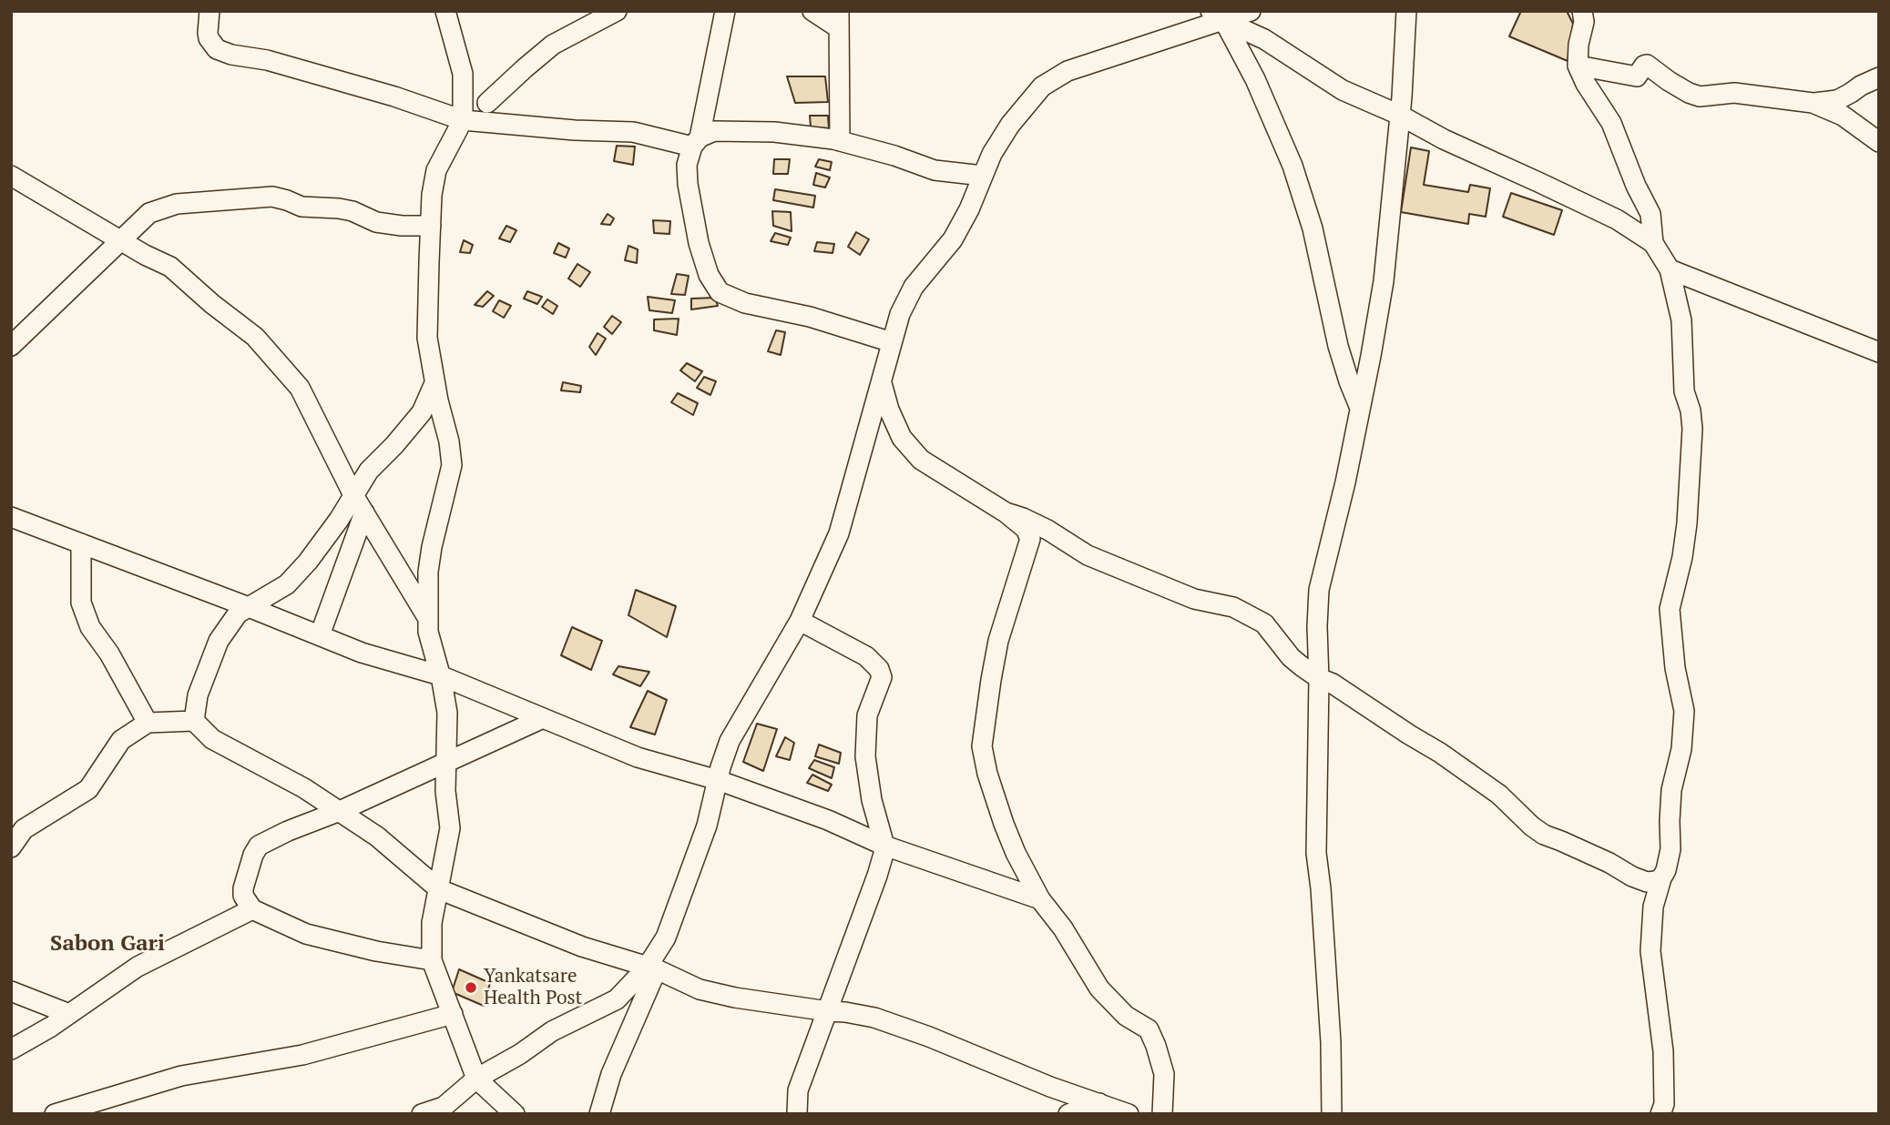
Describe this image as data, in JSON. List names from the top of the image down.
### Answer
{
  "districts": ["Sabon Gari"],
  "places": ["Yankatsare Health Post"]
}
